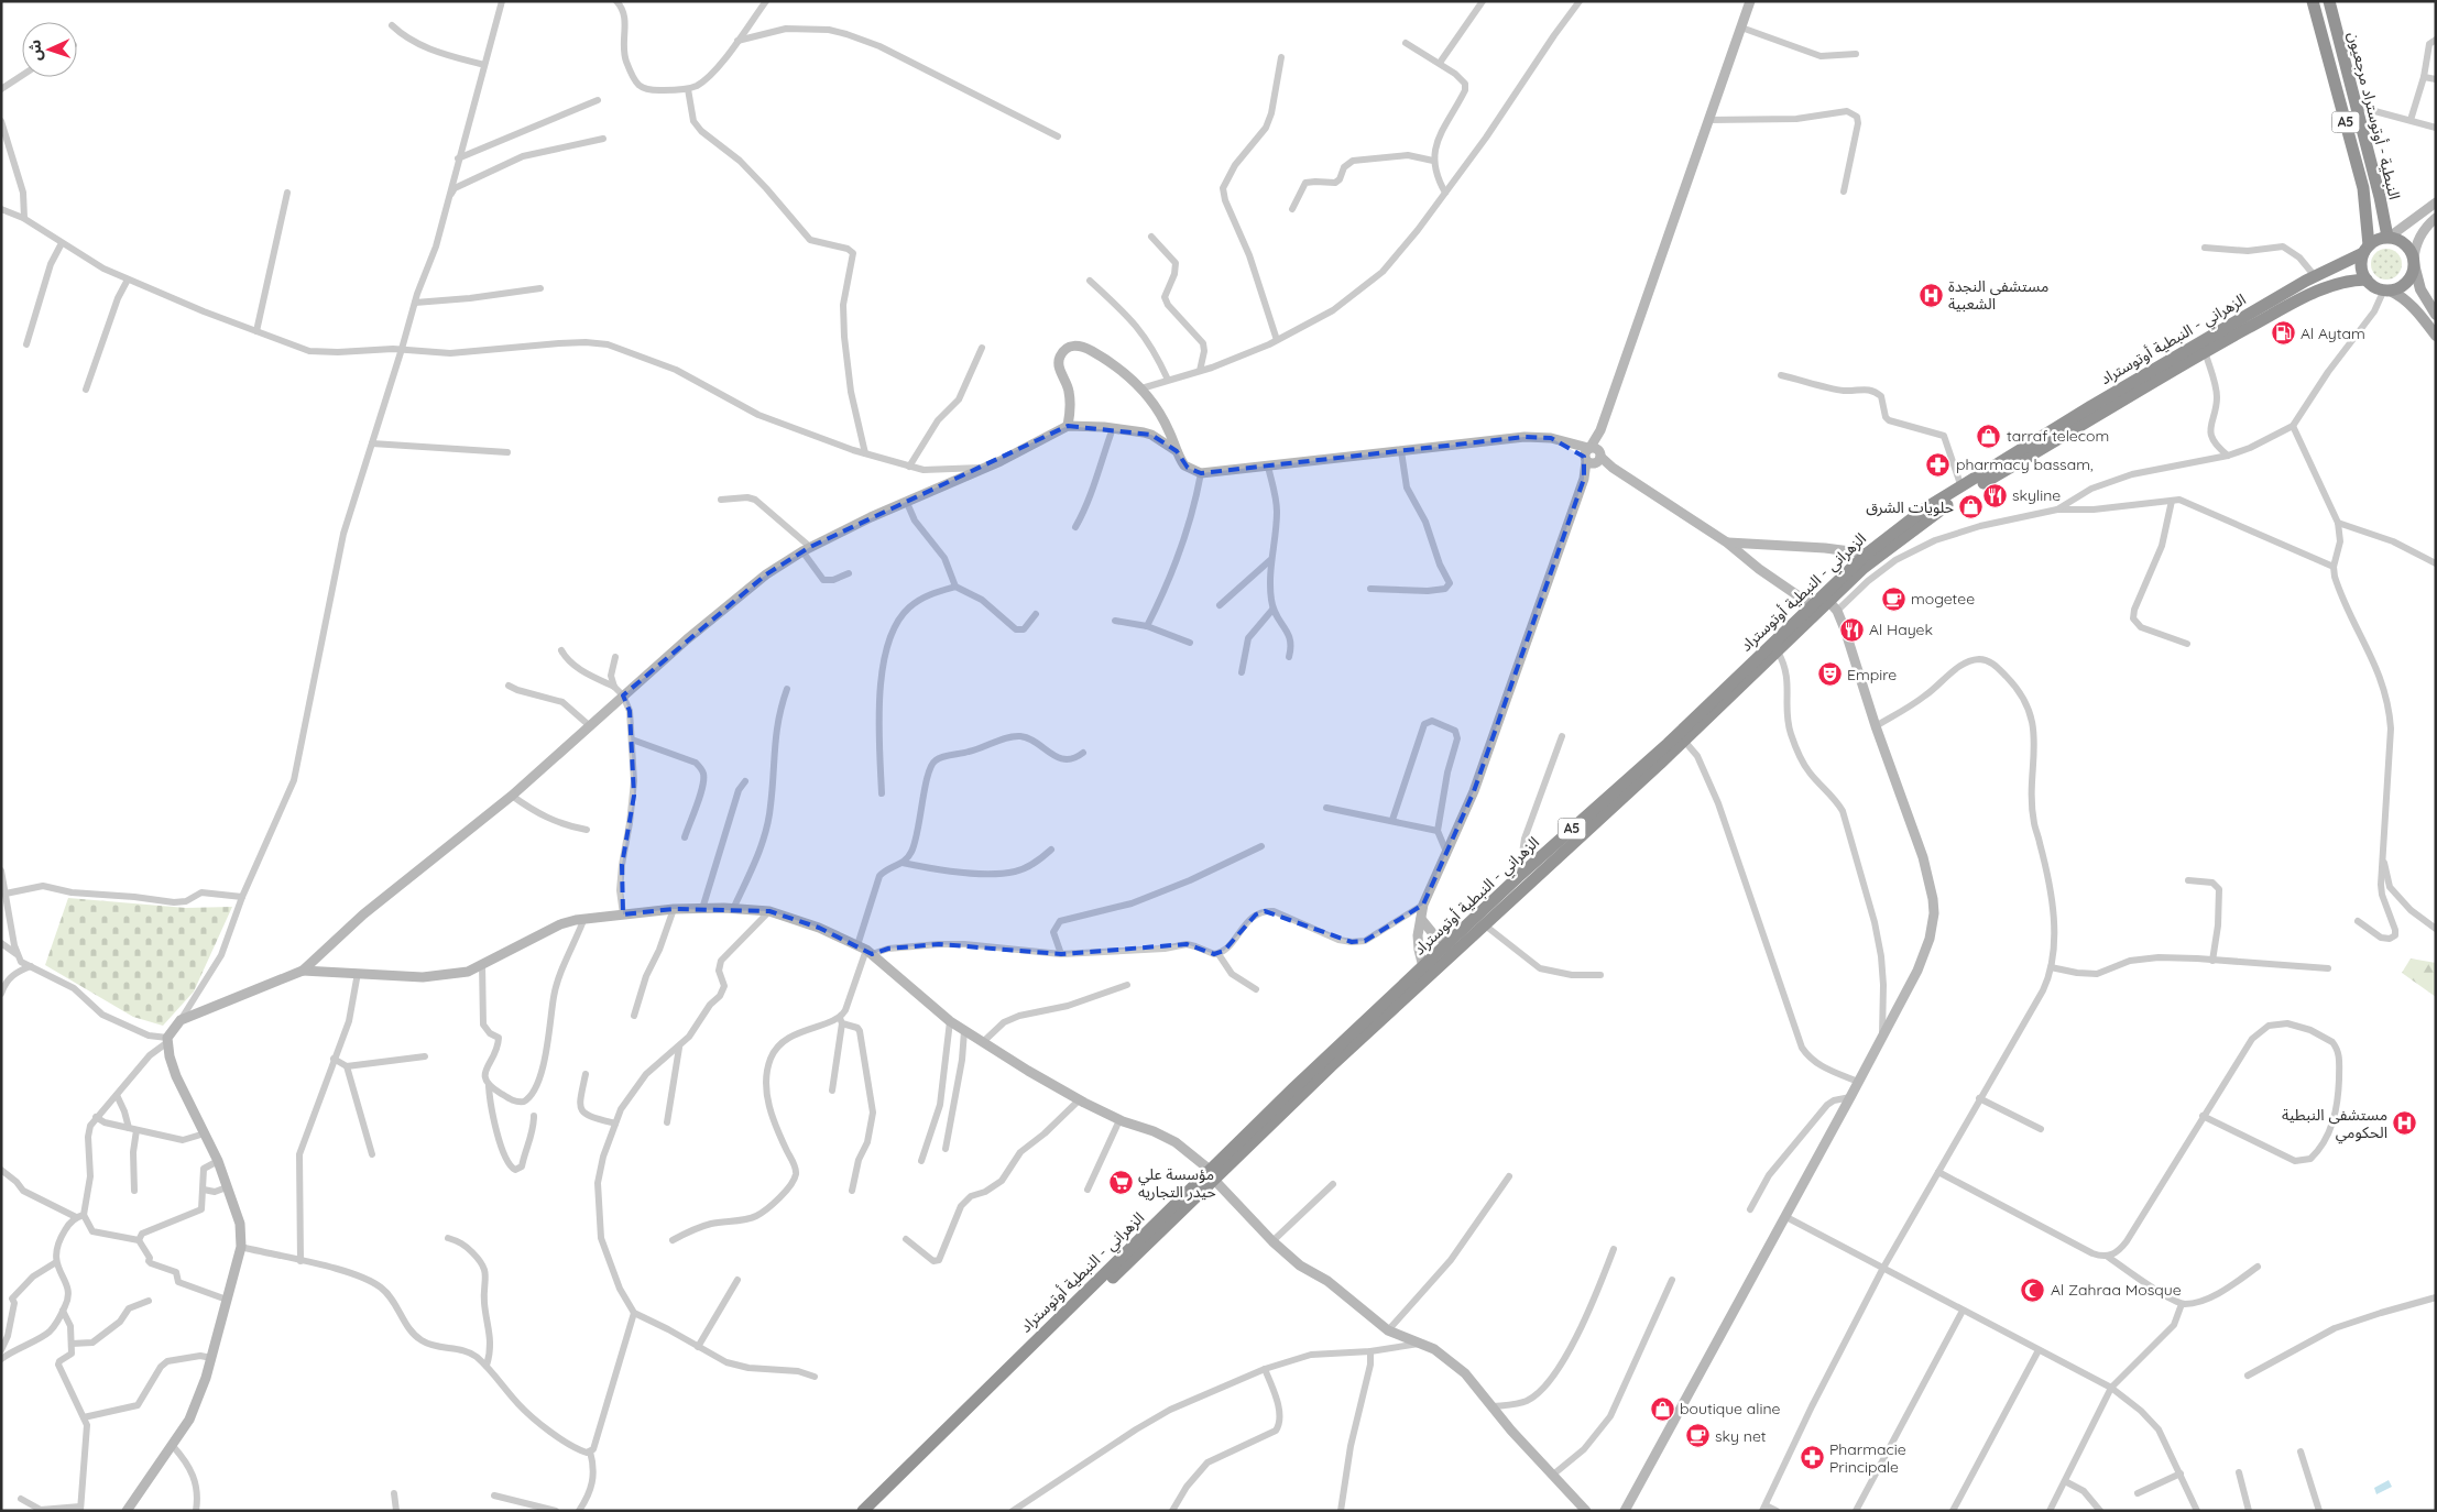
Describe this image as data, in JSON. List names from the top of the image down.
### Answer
{
  "streets": {
    "highway": ["النبطية - أوتوستراد مرجعيون", "A5", "الزهراني - النبطية أوتوستراد"]
  },
  "crossings": [
    ["النبطية - أوتوستراد مرجعيون", "A5"],
    ["النبطية - أوتوستراد مرجعيون", "الزهراني - النبطية أوتوستراد"],
    ["A5", "الزهراني - النبطية أوتوستراد"]
  ],
  "places": {
    "hospital": ["مستشفى النجدة الشعبية", "مستشفى النبطية الحكومي"],
    "fuel station": ["Al Aytam"],
    "shop": ["tarraf telecom", "حلويات الشرق", "boutique aline"],
    "pharmacy": ["pharmacy bassam,", "Pharmacie Principale"],
    "restaurant": ["skyline", "Al Hayek"],
    "cafe": ["mogetee", "sky net"],
    "theatre": ["Empire"],
    "supermarket": ["مؤسسة علي حيدر التجاريه"],
    "mosque": ["Al Zahraa Mosque"]
  },
  "north": "left"
}
